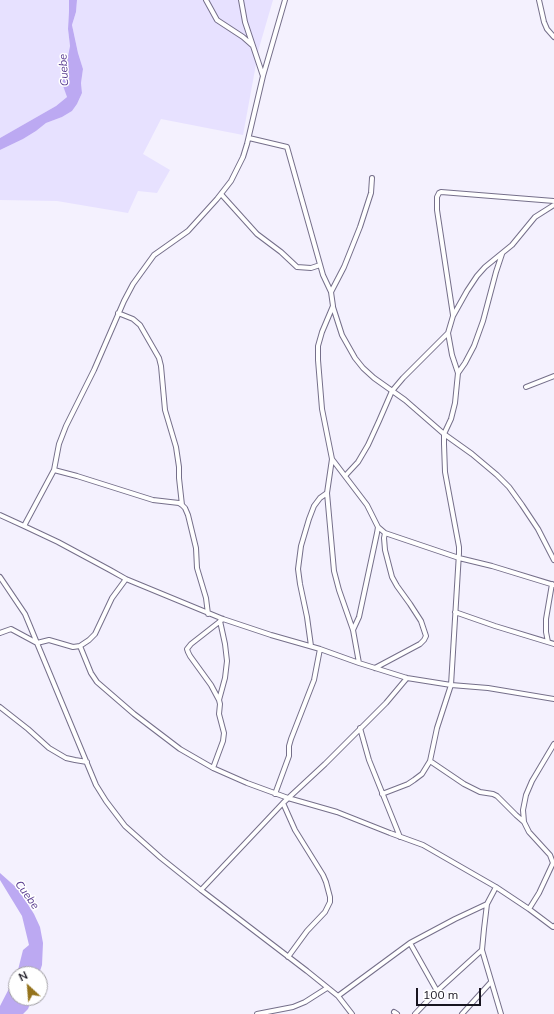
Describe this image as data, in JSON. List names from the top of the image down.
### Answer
{
  "water": ["Cuebe"],
  "scale_bar": "100 m",
  "north": "top left"
}
